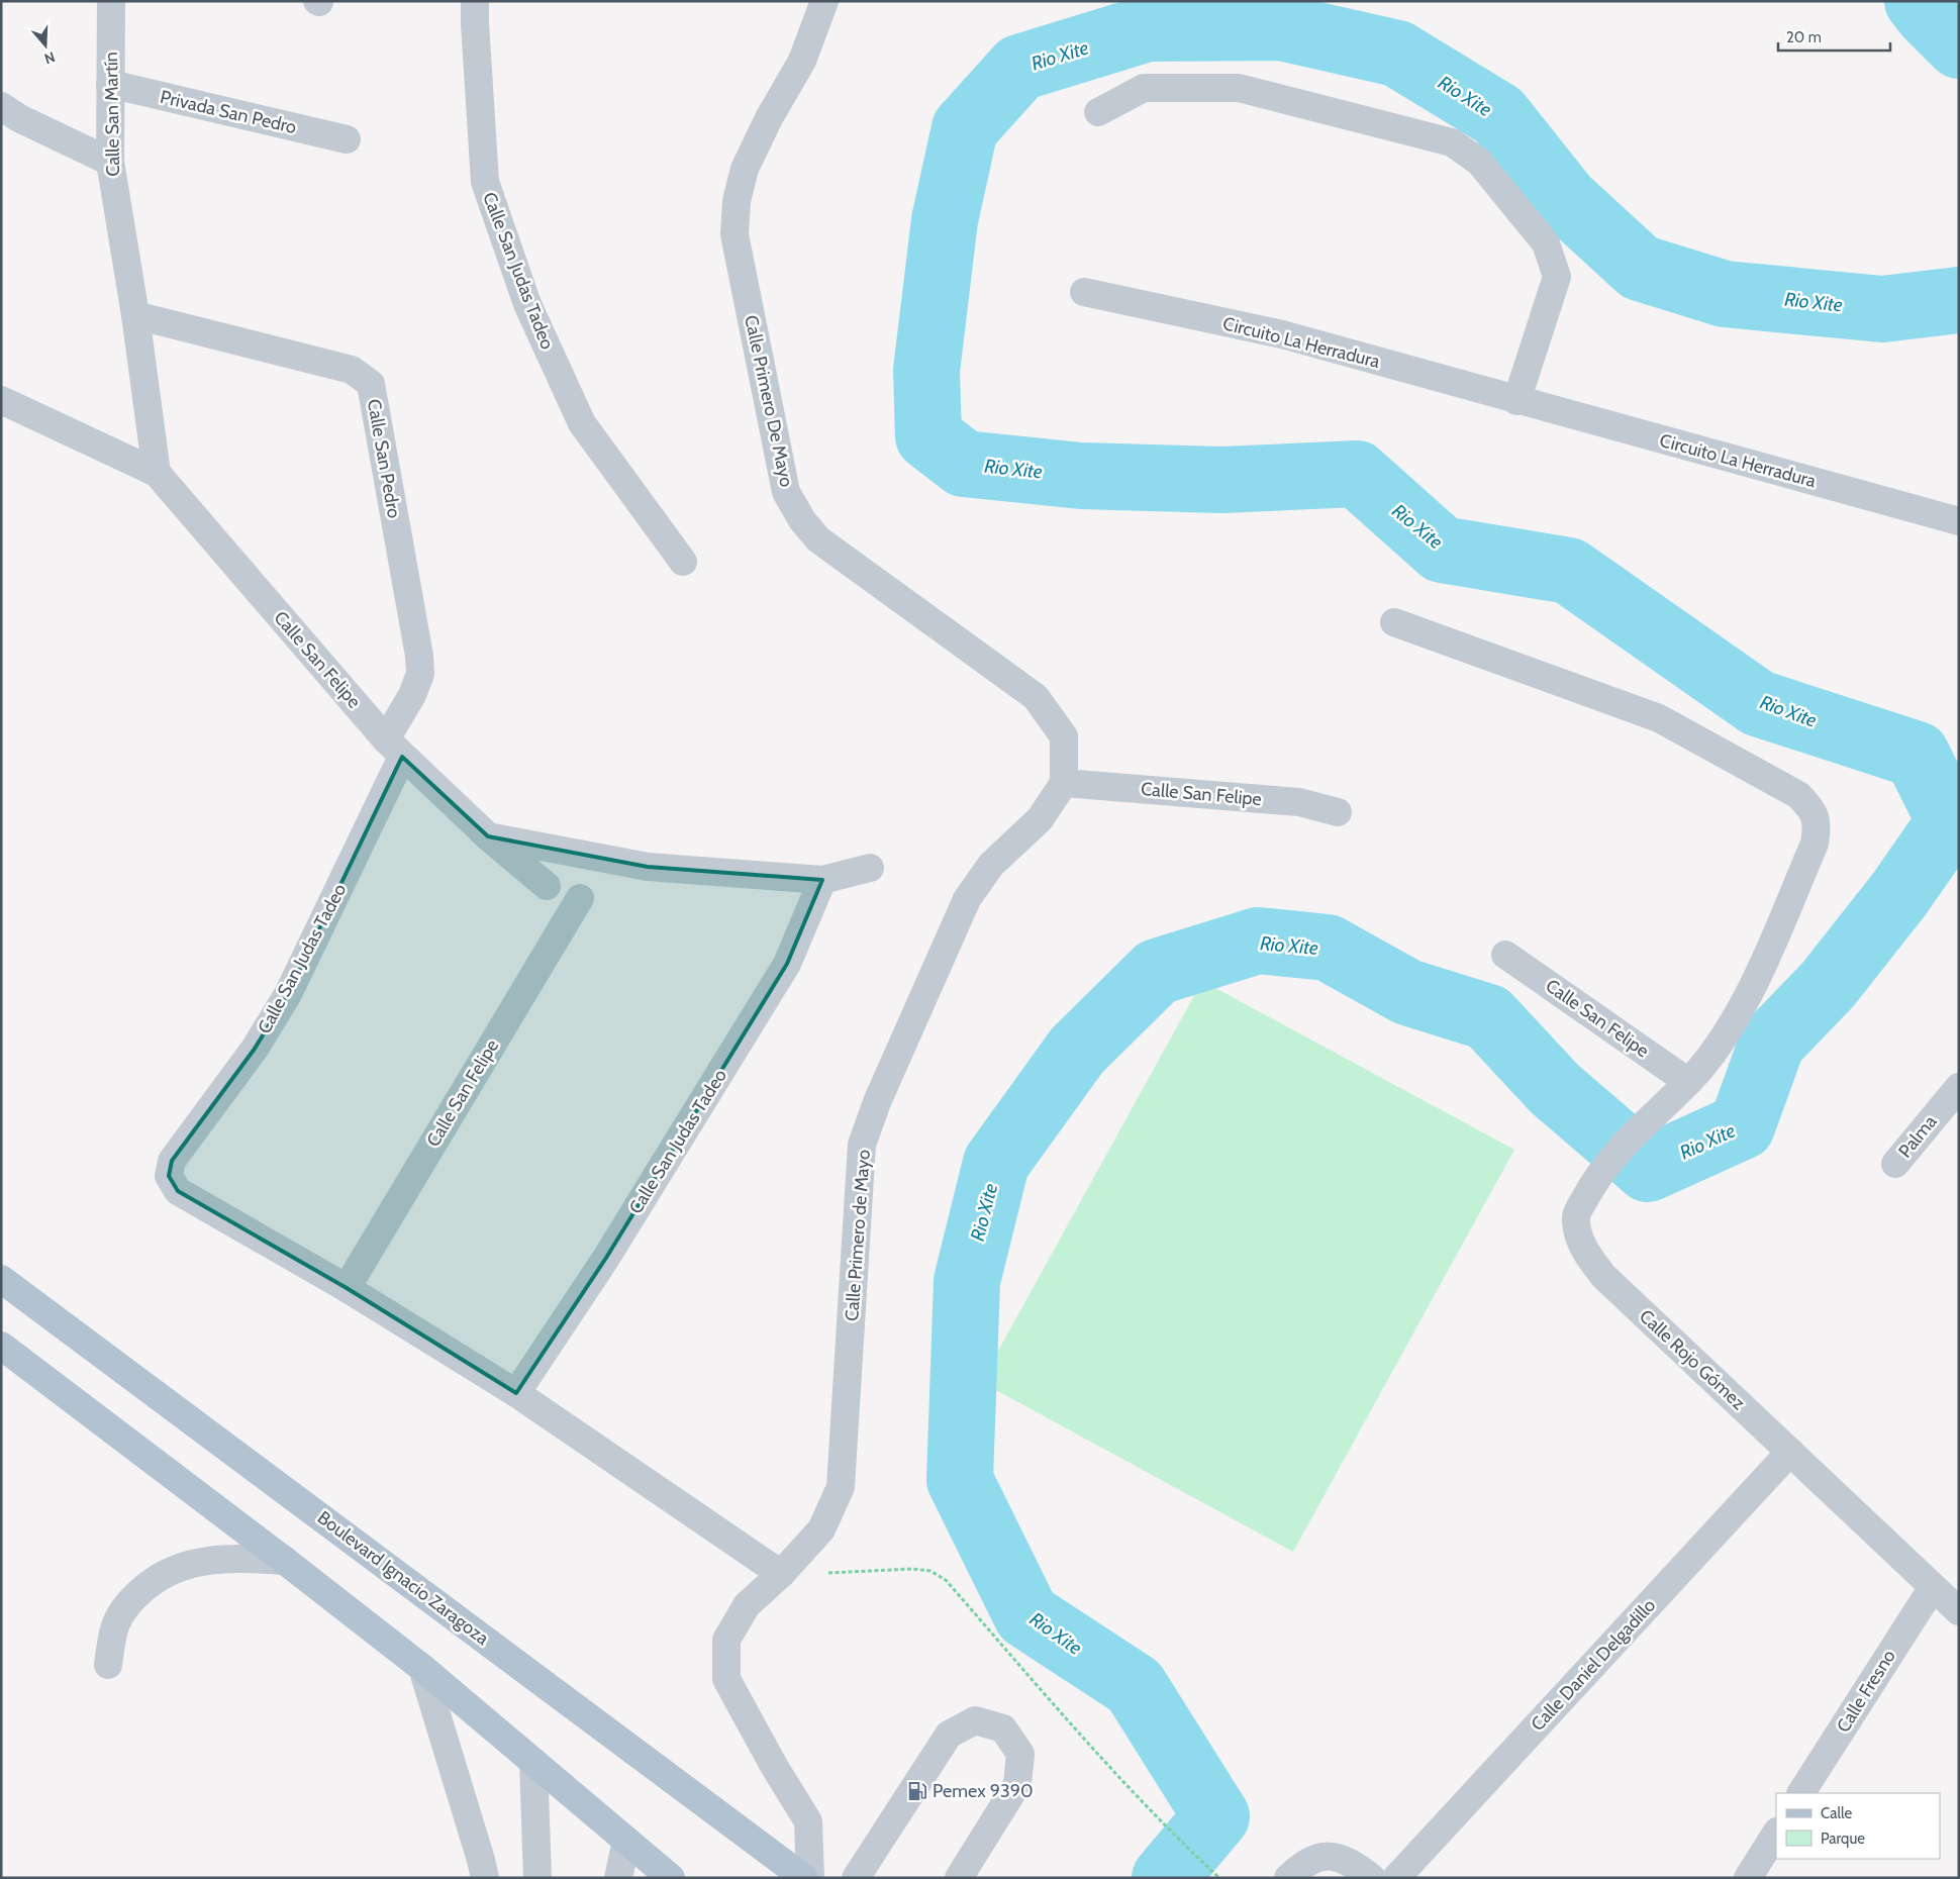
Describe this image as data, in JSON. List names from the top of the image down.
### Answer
{
  "streets": {
    "main road": ["Boulevard Ignacio Zaragoza"],
    "street": [
      "Privada San Pedro",
      "Calle San Martín",
      "Calle San Judas Tadeo",
      "Circuito La Herradura",
      "Calle Primero De Mayo",
      "Calle San Pedro",
      "Calle San Felipe",
      "Palma",
      "Calle Primero de Mayo",
      "Calle Rojo Gómez",
      "Calle Daniel Delgadillo",
      "Calle Fresno"
    ]
  },
  "crossings": [
    ["Privada San Pedro", "Calle San Martín"],
    ["Calle San Martín", "Calle San Pedro"],
    ["Calle San Judas Tadeo", "Calle San Pedro"],
    ["Calle San Judas Tadeo", "Calle San Felipe"],
    ["Calle Primero De Mayo", "Calle San Felipe"],
    ["Calle Primero De Mayo", "Calle Primero de Mayo"],
    ["Calle San Pedro", "Calle San Felipe"],
    ["Calle San Felipe", "Calle Primero de Mayo"],
    ["Calle San Felipe", "Calle Rojo Gómez"],
    ["Calle Rojo Gómez", "Calle Daniel Delgadillo"],
    ["Calle Rojo Gómez", "Calle Fresno"]
  ],
  "water": ["Rio Xite"],
  "places": {
    "fuel station": ["Pemex 9390"]
  },
  "legend": ["Calle", "Parque"],
  "scale_bar": "20 m",
  "north": "bottom"
}
